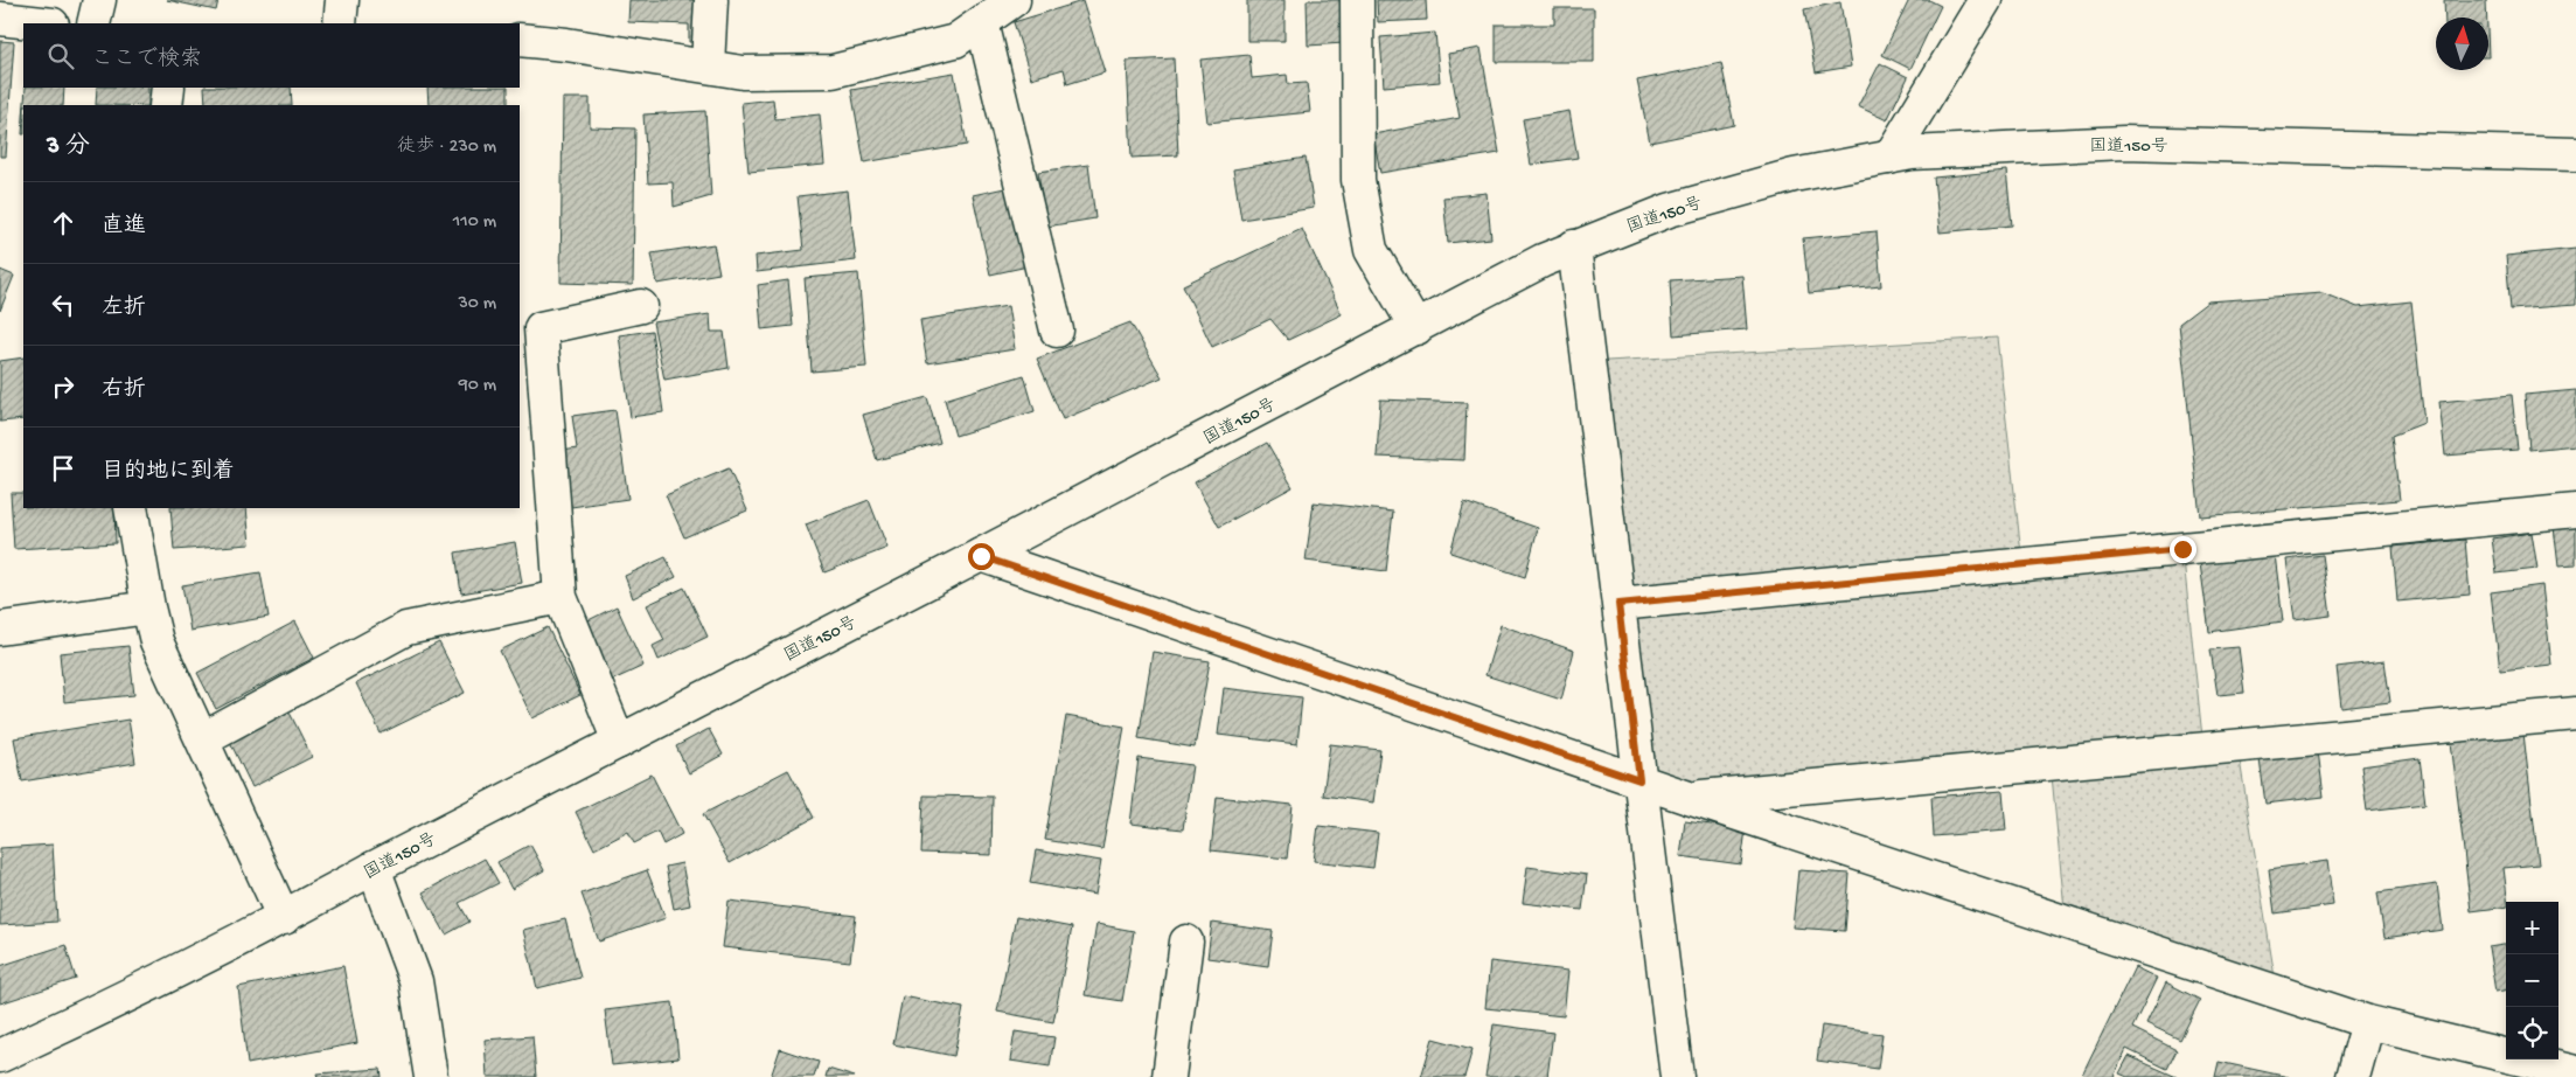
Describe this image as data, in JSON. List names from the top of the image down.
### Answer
{
  "streets": {
    "main road": ["国道150号"]
  },
  "north": "top",
  "page": {
    "search": "ここで検索",
    "heading": ["3 分", "徒歩 · 230 m"],
    "list": [
      ["直進", "110 m"],
      ["左折", "30 m"],
      ["右折", "90 m"],
      "目的地に到着"
    ],
    "map_buttons": ["+", "−"]
  }
}
